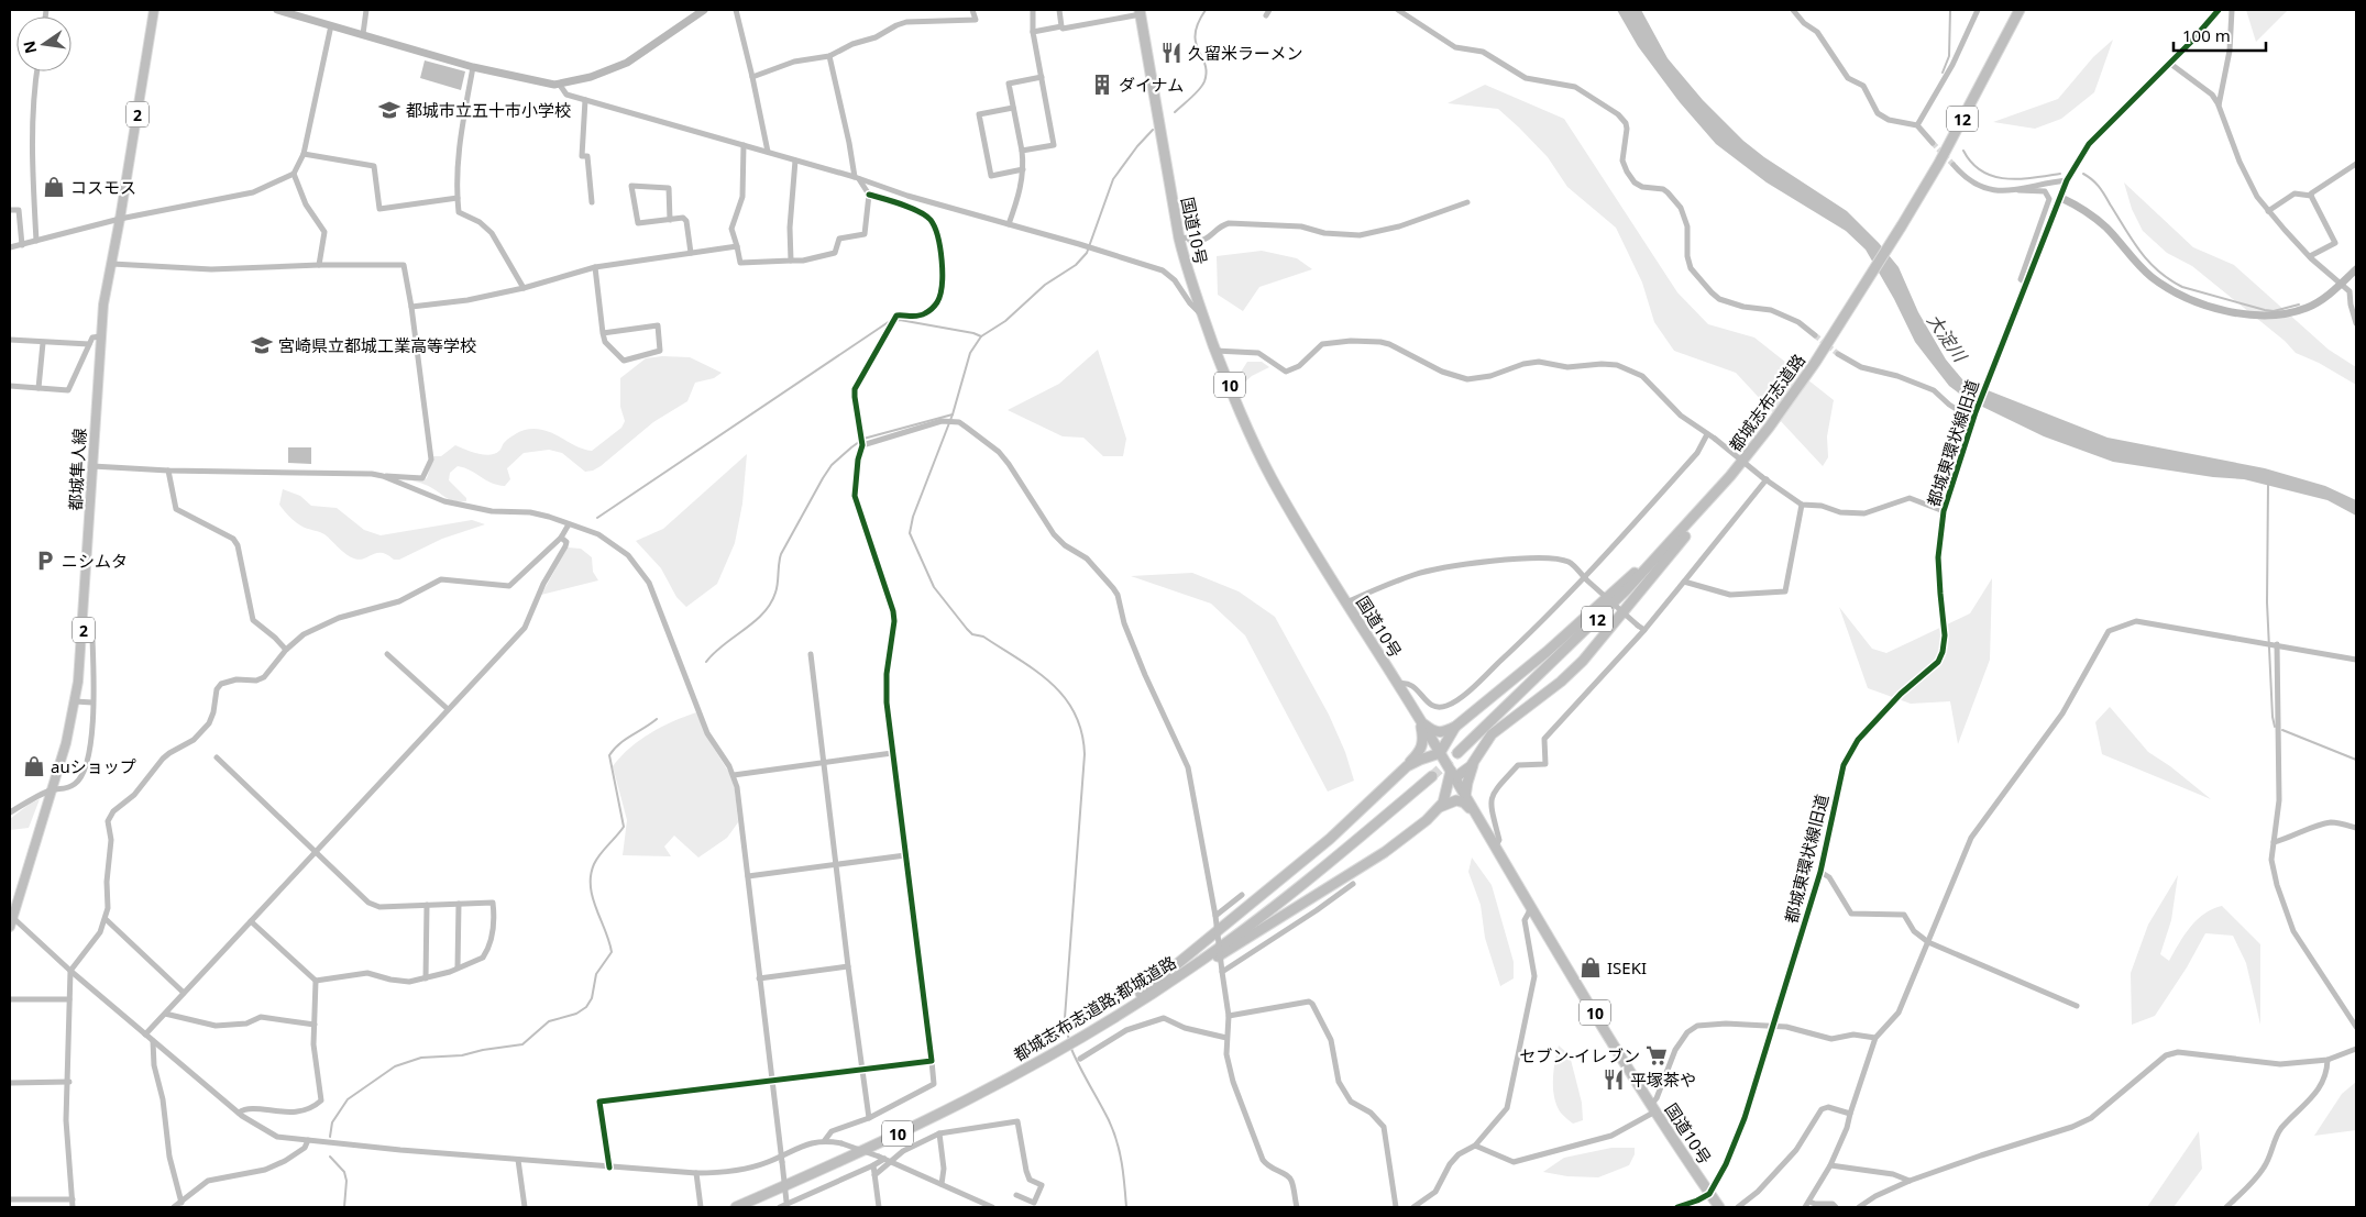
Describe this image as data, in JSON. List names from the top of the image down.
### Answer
{
  "streets": {
    "highway": [
      "12",
      "国道10号",
      "10",
      "都城志布志道路",
      "都城志布志道路;都城道路"
    ],
    "main road": ["2", "都城隼人線"],
    "street": ["都城東環状線旧道"]
  },
  "crossings": [
    ["国道10号", "都城東環状線旧道"]
  ],
  "water": ["大淀川"],
  "places": {
    "restaurant": ["久留米ラーメン", "平塚茶や"],
    "building": ["ダイナム"],
    "school or university": ["都城市立五十市小学校", "宮崎県立都城工業高等学校"],
    "shop": ["コスモス", "auショップ", "ISEKI"],
    "parking": ["ニシムタ"],
    "supermarket": ["セブン-イレブン"]
  },
  "scale_bar": "100 m",
  "north": "left"
}
